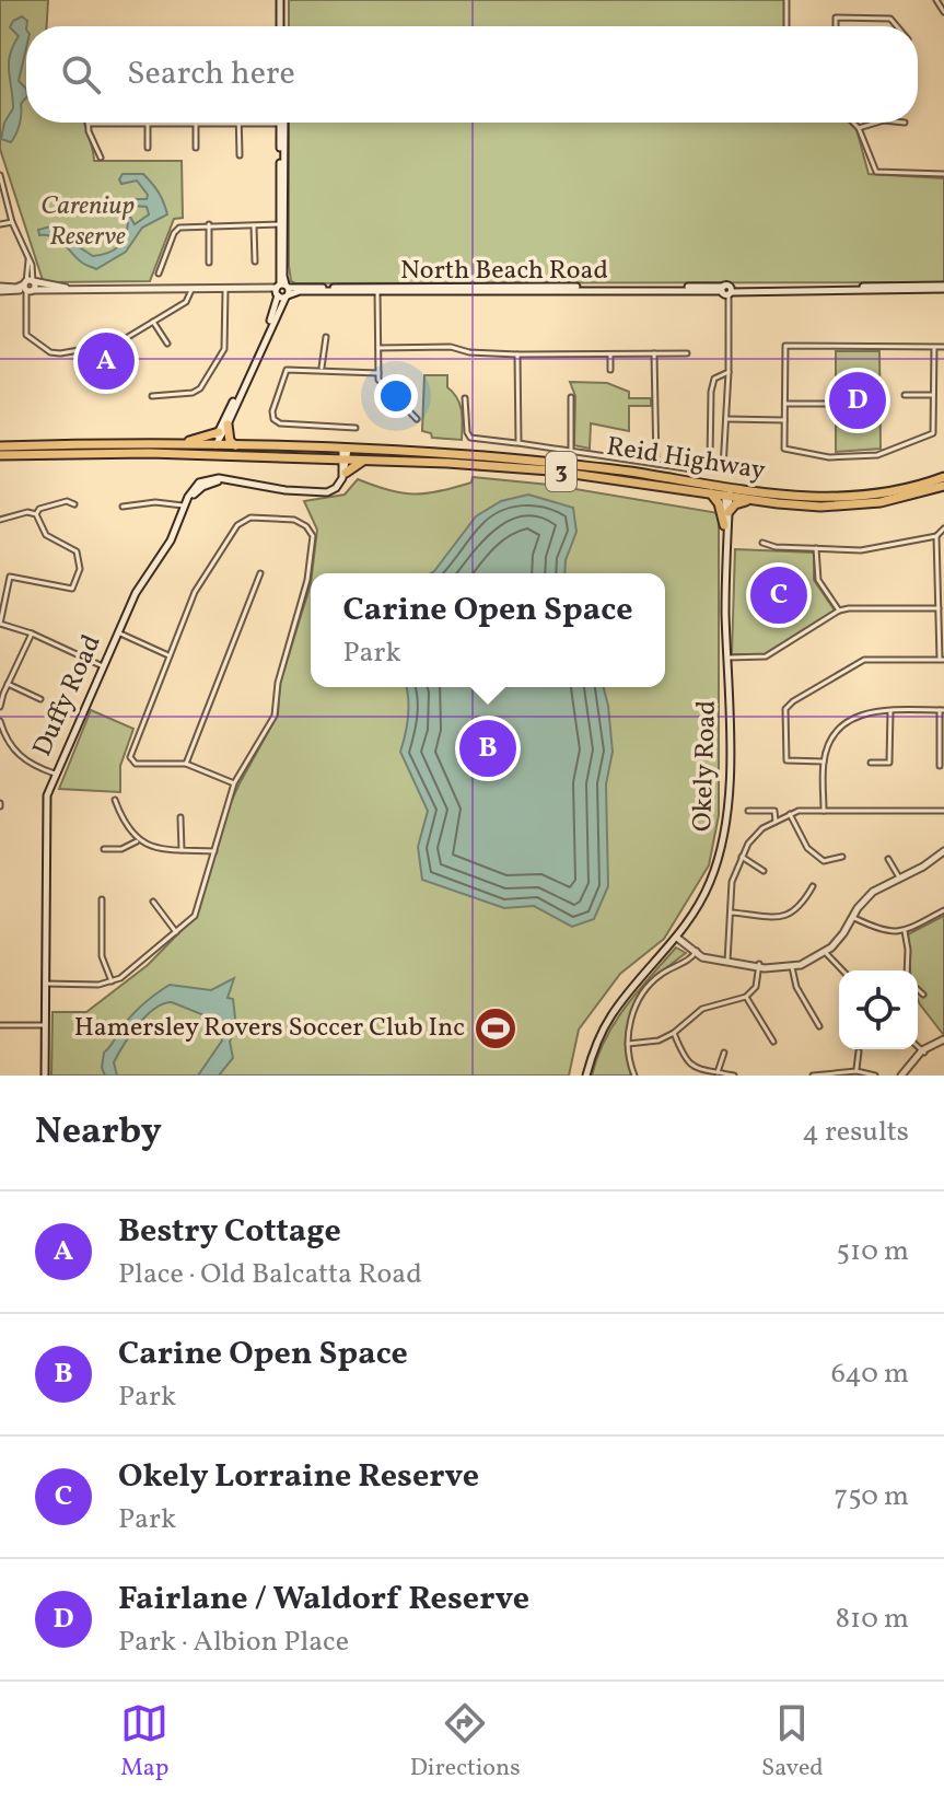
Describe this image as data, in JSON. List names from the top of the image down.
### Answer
{
  "streets": {
    "highway": ["Reid Highway", "3"],
    "main road": ["North Beach Road", "Duffy Road", "Okely Road"]
  },
  "crossings": [
    ["Reid Highway", "Okely Road"]
  ],
  "parks": ["Careniup Reserve"],
  "places": {
    "sports": ["Hamersley Rovers Soccer Club Inc"]
  },
  "page": {
    "search": "Search here",
    "pins": [
      "A",
      "D",
      "C",
      "B"
    ],
    "popup": ["Carine Open Space", "Park"],
    "heading": ["Nearby", "4 results"],
    "list": [
      {
        "mark": "A",
        "name": "Bestry Cottage",
        "note": "Place · Old Balcatta Road",
        "value": "510 m"
      },
      {
        "mark": "B",
        "name": "Carine Open Space",
        "note": "Park",
        "value": "640 m"
      },
      {
        "mark": "C",
        "name": "Okely Lorraine Reserve",
        "note": "Park",
        "value": "750 m"
      },
      {
        "mark": "D",
        "name": "Fairlane / Waldorf Reserve",
        "note": "Park · Albion Place",
        "value": "810 m"
      }
    ],
    "nav": ["Map", "Directions", "Saved"]
  }
}
